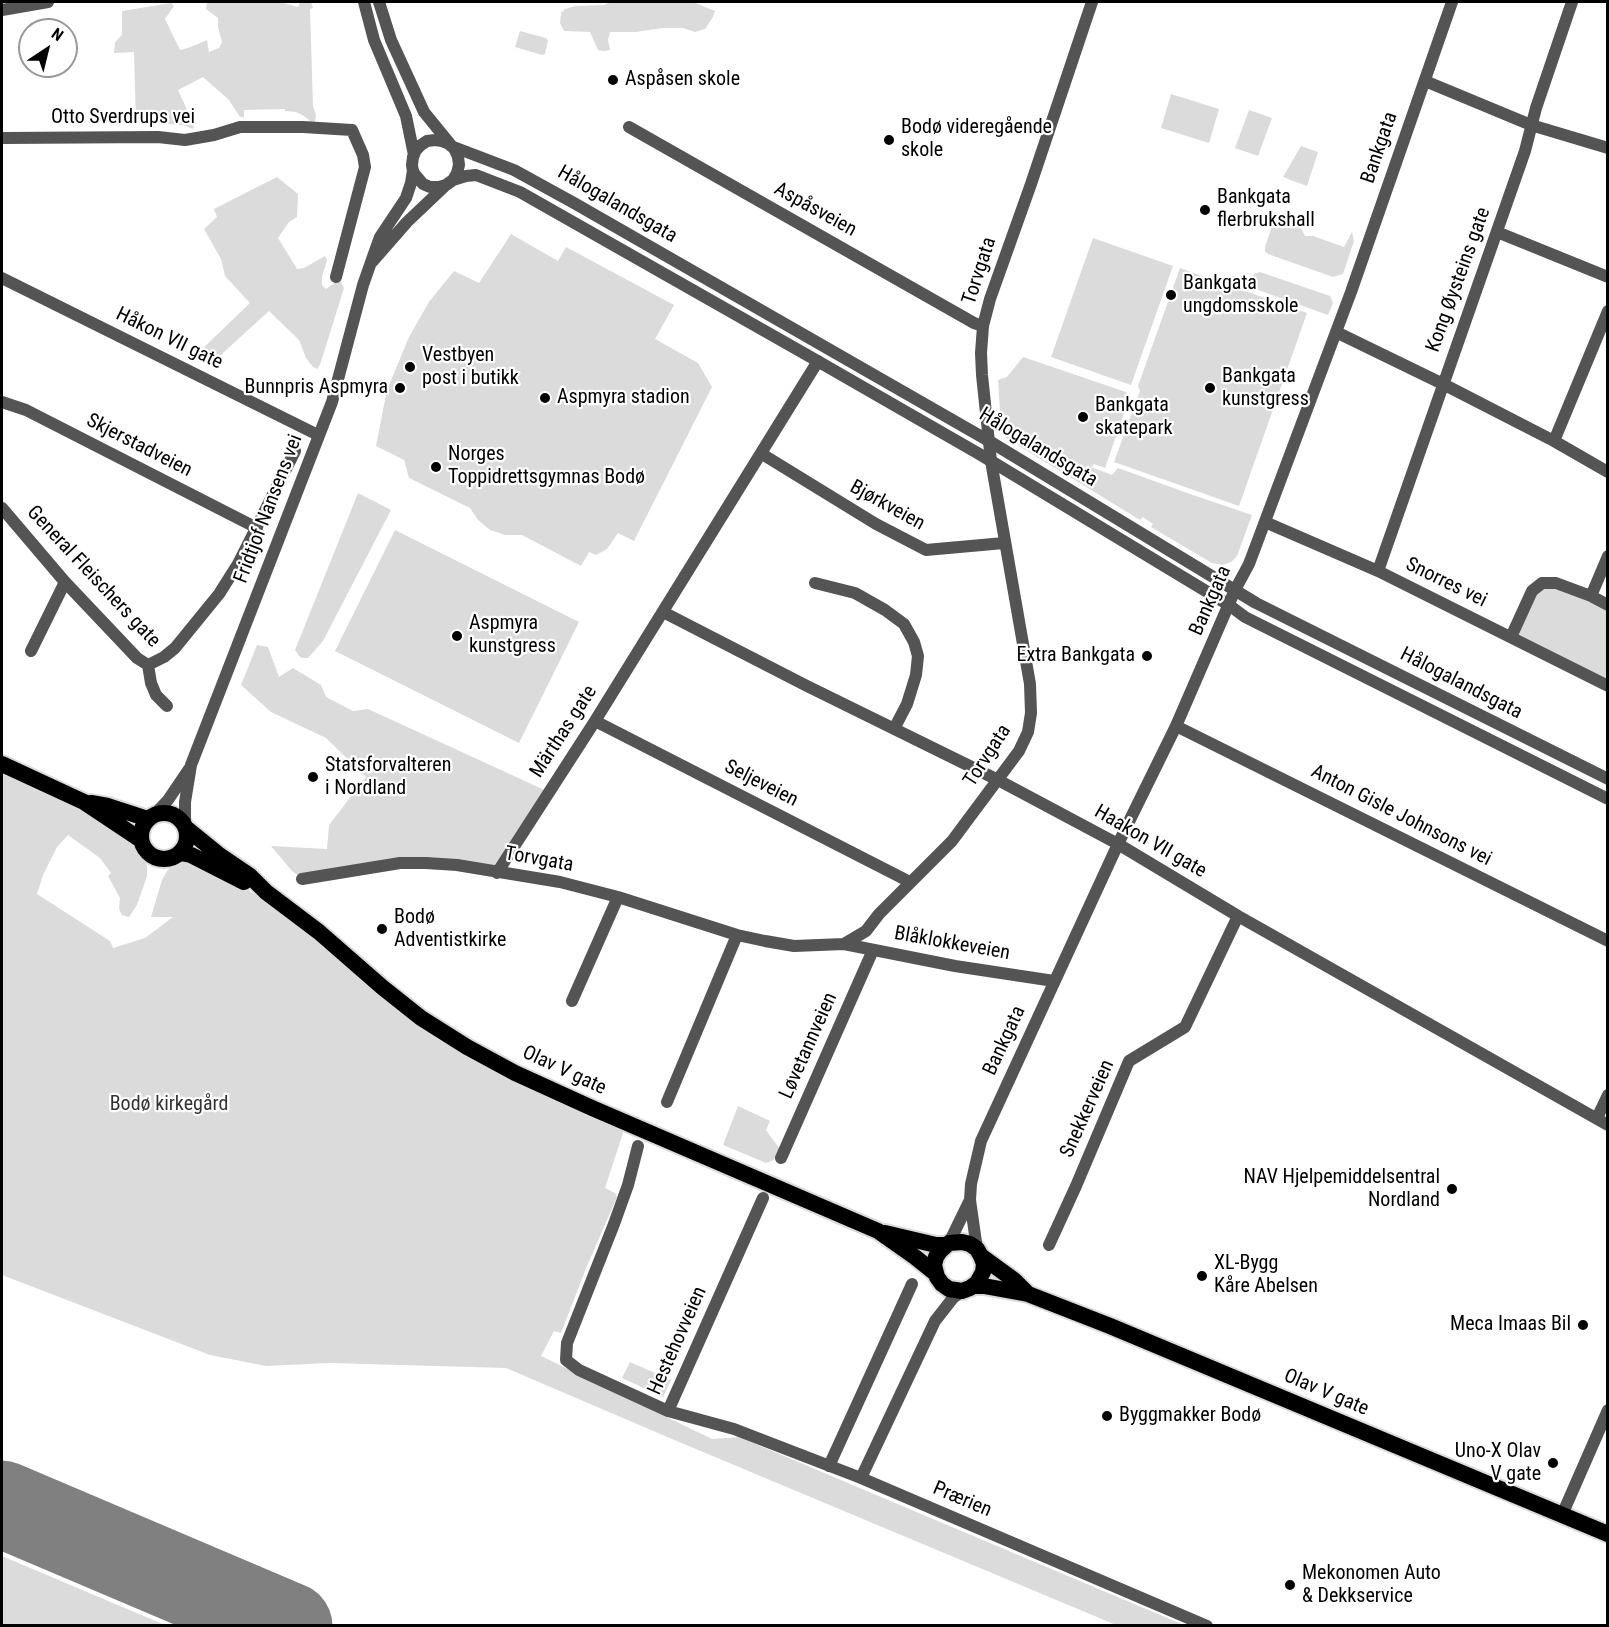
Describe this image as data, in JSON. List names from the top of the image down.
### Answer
{
  "streets": {
    "highway": ["Olav V gate"],
    "street": [
      "Otto Sverdrups vei",
      "Bankgata",
      "Hålogalandsgata",
      "Aspåsveien",
      "Torvgata",
      "Kong Øysteins gate",
      "Håkon VII gate",
      "Skjerstadveien",
      "Bjørkveien",
      "Fridtjof Nansens vei",
      "General Fleischers gate",
      "Snorres vei",
      "Märthas gate",
      "Seljeveien",
      "Anton Gisle Johnsons vei",
      "Haakon VII gate",
      "Blåklokkeveien",
      "Løvetannveien",
      "Snekkerveien",
      "Hestehovveien",
      "Prærien"
    ]
  },
  "crossings": [
    ["Bankgata", "Hålogalandsgata"],
    ["Bankgata", "Snorres vei"],
    ["Bankgata", "Anton Gisle Johnsons vei"],
    ["Bankgata", "Haakon VII gate"],
    ["Bankgata", "Blåklokkeveien"],
    ["Bankgata", "Olav V gate"],
    ["Hålogalandsgata", "Torvgata"],
    ["Hålogalandsgata", "Fridtjof Nansens vei"],
    ["Hålogalandsgata", "Märthas gate"],
    ["Aspåsveien", "Torvgata"],
    ["Torvgata", "Bjørkveien"],
    ["Torvgata", "Märthas gate"],
    ["Torvgata", "Seljeveien"],
    ["Torvgata", "Haakon VII gate"],
    ["Torvgata", "Blåklokkeveien"],
    ["Kong Øysteins gate", "Snorres vei"],
    ["Håkon VII gate", "Fridtjof Nansens vei"],
    ["Skjerstadveien", "General Fleischers gate"],
    ["Bjørkveien", "Märthas gate"],
    ["Fridtjof Nansens vei", "Olav V gate"],
    ["Märthas gate", "Seljeveien"],
    ["Märthas gate", "Haakon VII gate"],
    ["Haakon VII gate", "Snekkerveien"],
    ["Blåklokkeveien", "Løvetannveien"],
    ["Hestehovveien", "Prærien"]
  ],
  "parks": ["Bodø kirkegård"],
  "places": [
    "Aspåsen skole",
    "Bodø videregående skole",
    "Bankgata flerbrukshall",
    "Bankgata ungdomsskole",
    "Vestbyen post i butikk",
    "Bunnpris Aspmyra",
    "Bankgata kunstgress",
    "Aspmyra stadion",
    "Bankgata skatepark",
    "Norges Toppidrettsgymnas Bodø",
    "Aspmyra kunstgress",
    "Extra Bankgata",
    "Statsforvalteren i Nordland",
    "Bodø Adventistkirke",
    "NAV Hjelpemiddelsentral Nordland",
    "XL-Bygg Kåre Abelsen",
    "Meca Imaas Bil",
    "Byggmakker Bodø",
    "Uno-X Olav V gate",
    "Mekonomen Auto & Dekkservice"
  ],
  "north": "top right"
}
